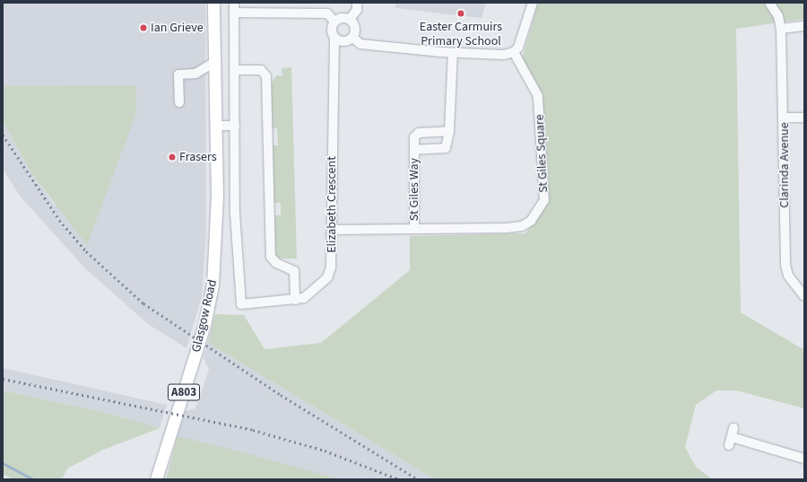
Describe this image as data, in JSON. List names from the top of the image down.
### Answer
{
  "streets": {
    "main road": ["Glasgow Road", "A803"],
    "street": [
      "St Giles Square",
      "Clarinda Avenue",
      "St Giles Way",
      "Elizabeth Crescent"
    ]
  },
  "crossings": [
    ["St Giles Square", "St Giles Way"],
    ["St Giles Square", "Elizabeth Crescent"],
    ["Elizabeth Crescent", "Glasgow Road"]
  ],
  "places": ["Easter Carmuirs Primary School", "Ian Grieve", "Frasers"]
}
